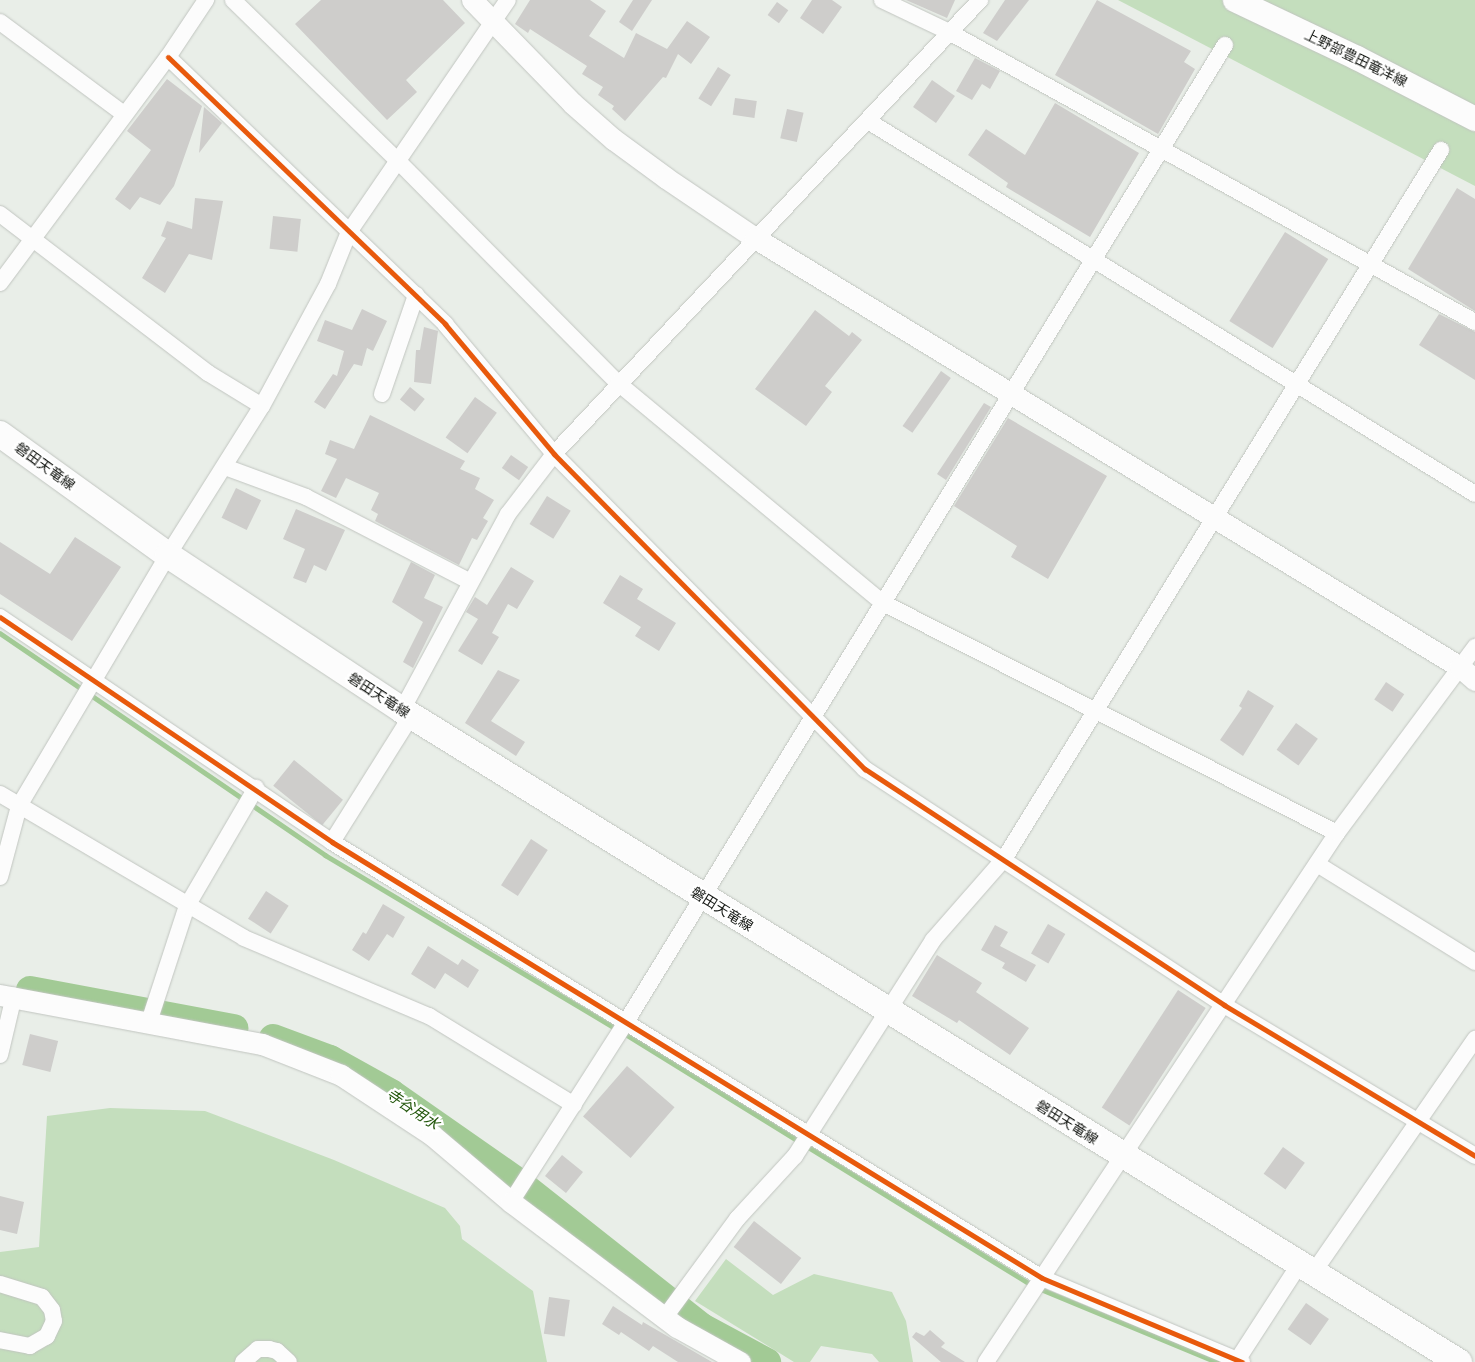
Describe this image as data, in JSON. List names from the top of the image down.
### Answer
{
  "streets": {
    "main road": ["上野部豊田竜洋線", "磐田天竜線"]
  },
  "water": ["寺谷用水"]
}
